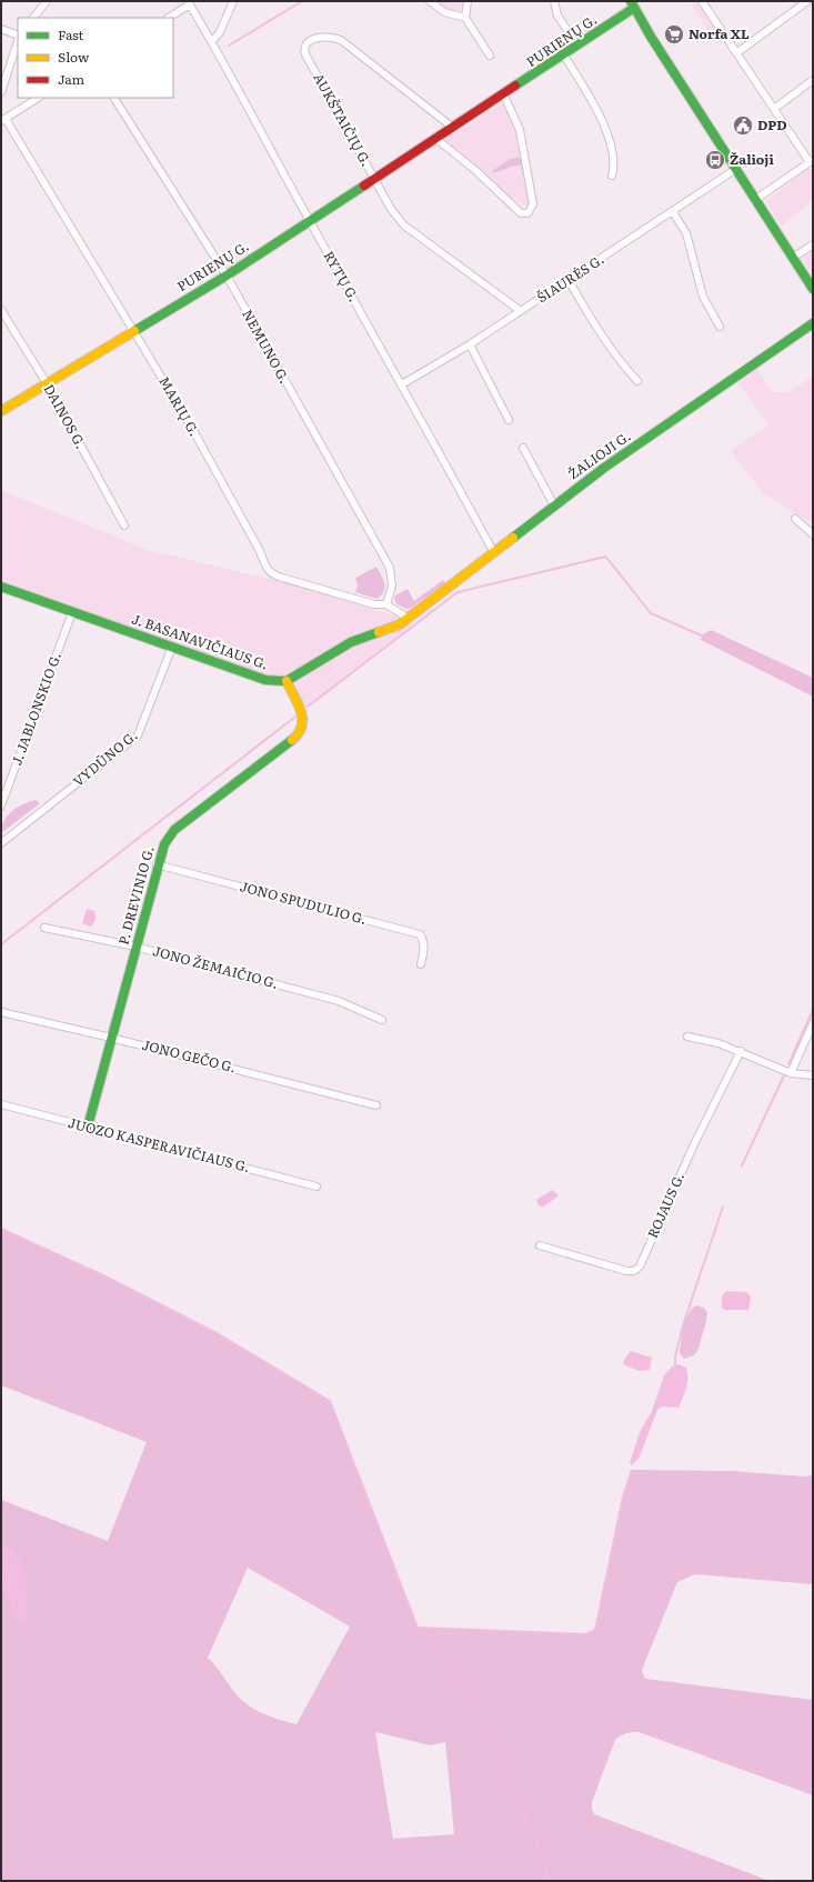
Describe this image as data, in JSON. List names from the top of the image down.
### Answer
{
  "streets": {
    "street": [
      "PURIENŲ G.",
      "AUKŠTAIČIŲ G.",
      "RYTŲ G.",
      "ŠIAURĖS G.",
      "NEMUNO G.",
      "MARIŲ G.",
      "DAINOS G.",
      "ŽALIOJI G.",
      "J. BASANAVIČIAUS G.",
      "J. JABLONSKIO G.",
      "VYDŪNO G.",
      "P. DREVINIO G.",
      "JONO SPUDULIO G.",
      "JONO ŽEMAIČIO G.",
      "JONO GEČO G.",
      "JUOZO KASPERAVIČIAUS G.",
      "ROJAUS G."
    ]
  },
  "crossings": [
    ["PURIENŲ G.", "AUKŠTAIČIŲ G."],
    ["PURIENŲ G.", "RYTŲ G."],
    ["PURIENŲ G.", "NEMUNO G."],
    ["PURIENŲ G.", "MARIŲ G."],
    ["PURIENŲ G.", "DAINOS G."],
    ["AUKŠTAIČIŲ G.", "ŠIAURĖS G."],
    ["RYTŲ G.", "ŠIAURĖS G."],
    ["RYTŲ G.", "ŽALIOJI G."],
    ["NEMUNO G.", "MARIŲ G."],
    ["MARIŲ G.", "ŽALIOJI G."],
    ["J. BASANAVIČIAUS G.", "J. JABLONSKIO G."],
    ["J. BASANAVIČIAUS G.", "VYDŪNO G."],
    ["J. BASANAVIČIAUS G.", "P. DREVINIO G."],
    ["P. DREVINIO G.", "JONO SPUDULIO G."],
    ["P. DREVINIO G.", "JONO ŽEMAIČIO G."],
    ["P. DREVINIO G.", "JONO GEČO G."],
    ["P. DREVINIO G.", "JUOZO KASPERAVIČIAUS G."]
  ],
  "places": {
    "supermarket": ["Norfa XL"],
    "public building": ["DPD"],
    "bus stop": ["Žalioji"]
  },
  "legend": ["Fast", "Slow", "Jam"]
}
